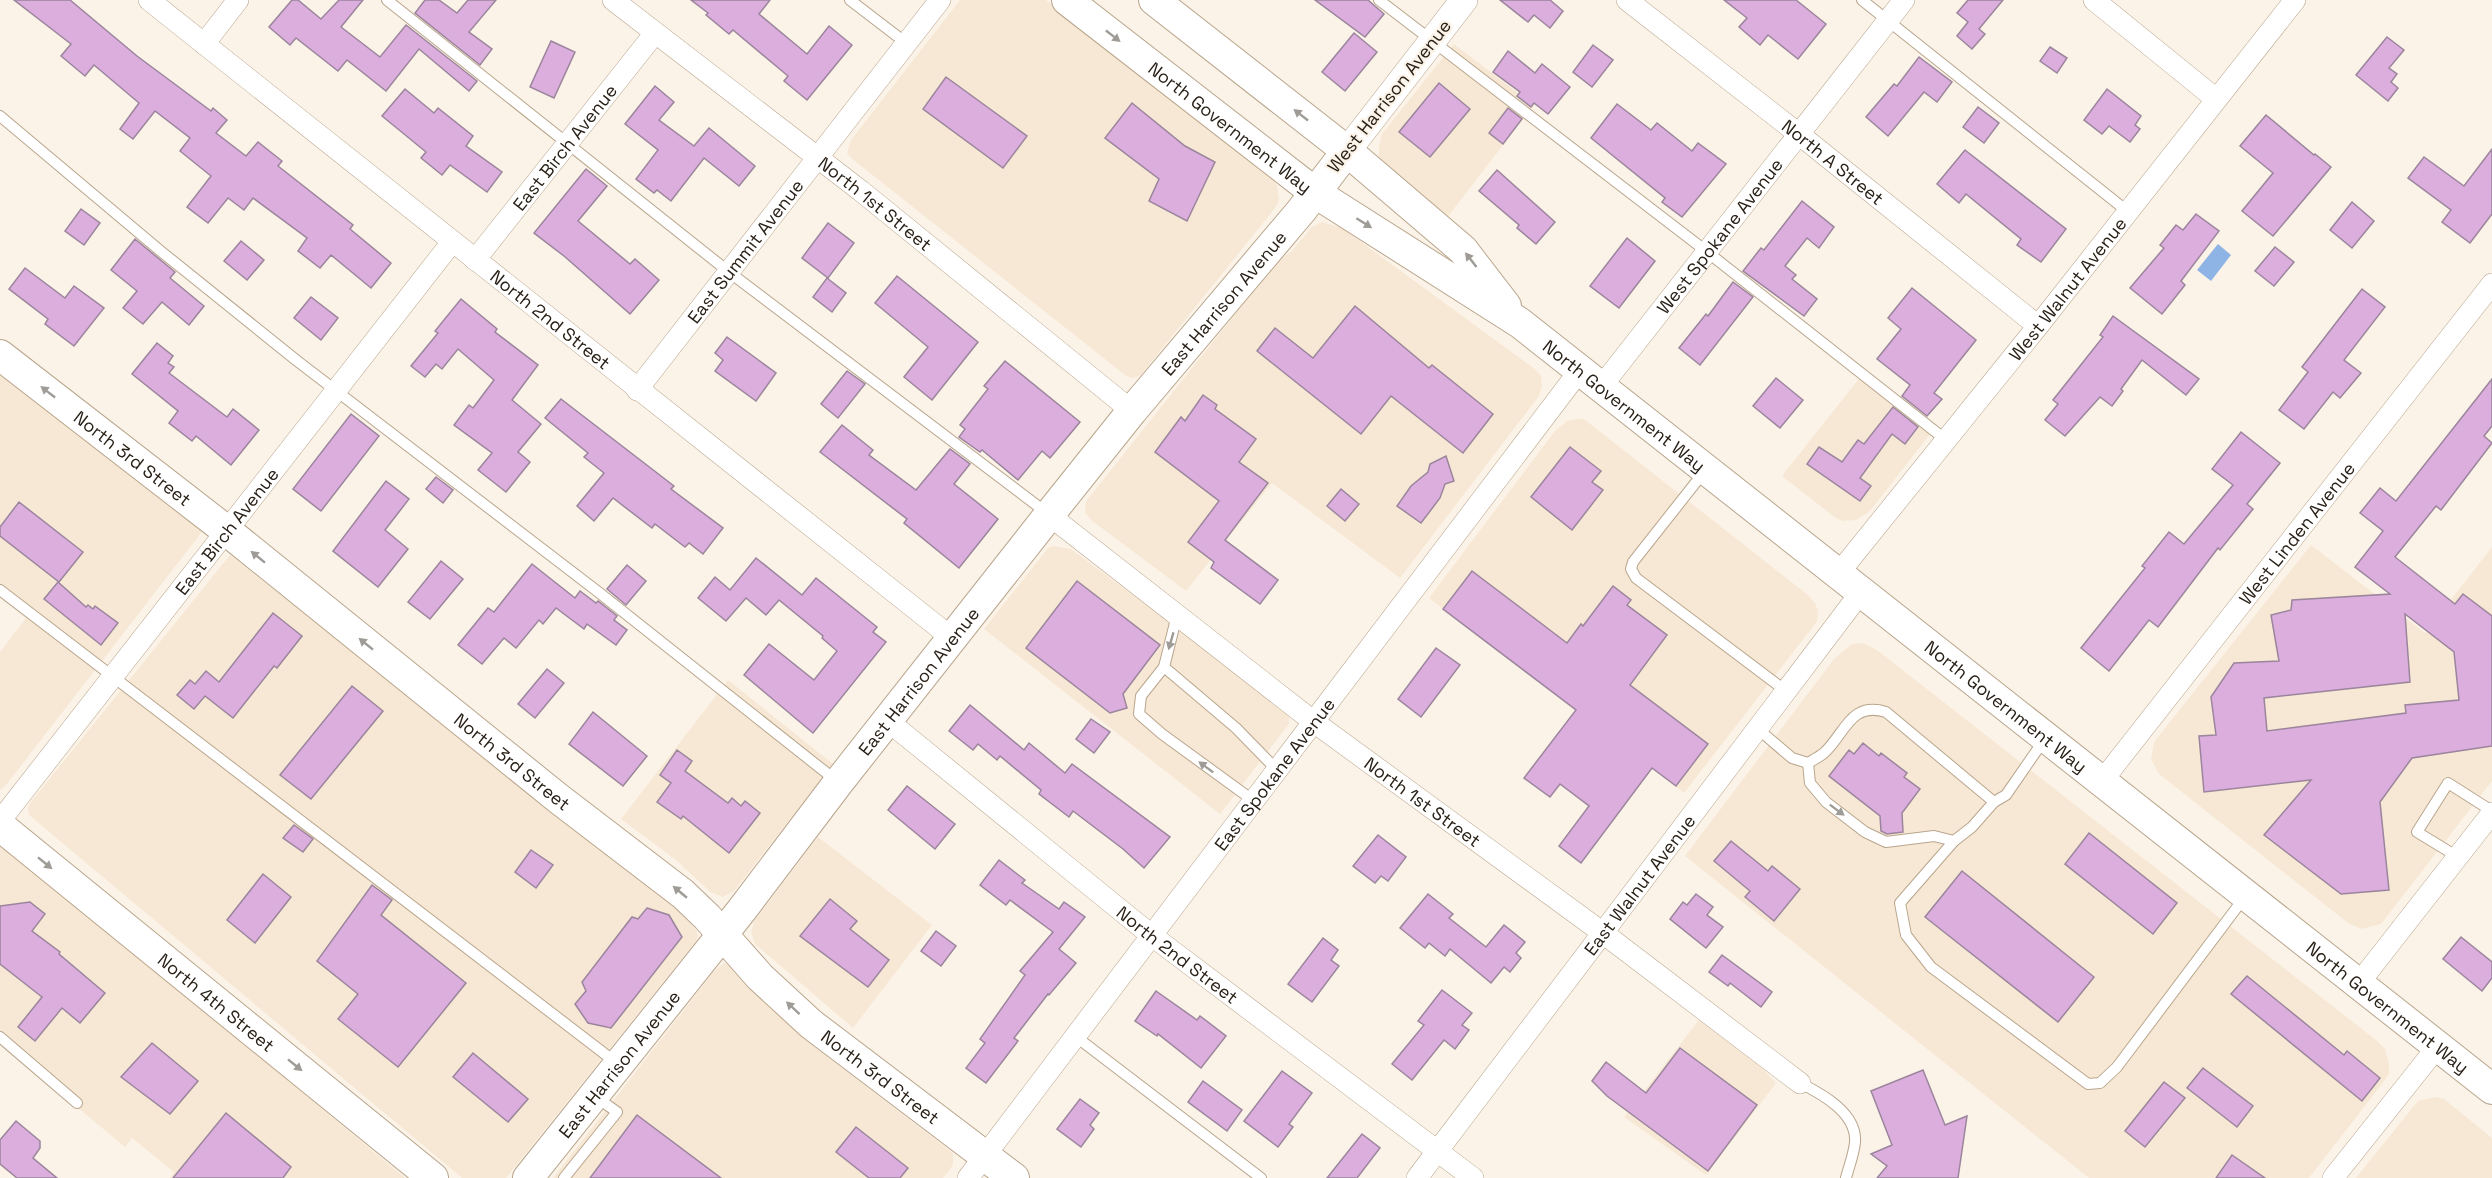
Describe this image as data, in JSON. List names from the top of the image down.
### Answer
{
  "streets": {
    "main road": [
      "West Harrison Avenue",
      "North Government Way",
      "East Harrison Avenue",
      "North 3rd Street",
      "North 4th Street"
    ],
    "street": [
      "East Birch Avenue",
      "North A Street",
      "North 1st Street",
      "West Spokane Avenue",
      "East Summit Avenue",
      "West Walnut Avenue",
      "North 2nd Street",
      "West Linden Avenue",
      "East Spokane Avenue",
      "East Walnut Avenue"
    ]
  },
  "crossings": [
    ["West Harrison Avenue", "North Government Way"],
    ["West Harrison Avenue", "East Harrison Avenue"],
    ["North Government Way", "West Spokane Avenue"],
    ["North Government Way", "West Walnut Avenue"],
    ["North Government Way", "East Harrison Avenue"],
    ["North Government Way", "West Linden Avenue"],
    ["North Government Way", "East Spokane Avenue"],
    ["North Government Way", "East Walnut Avenue"],
    ["East Birch Avenue", "North 1st Street"],
    ["East Birch Avenue", "North 2nd Street"],
    ["East Birch Avenue", "North 3rd Street"],
    ["North A Street", "West Spokane Avenue"],
    ["North A Street", "West Walnut Avenue"],
    ["North 1st Street", "East Summit Avenue"],
    ["North 1st Street", "East Harrison Avenue"],
    ["North 1st Street", "East Spokane Avenue"],
    ["North 1st Street", "East Walnut Avenue"],
    ["West Spokane Avenue", "East Spokane Avenue"],
    ["East Summit Avenue", "North 2nd Street"],
    ["East Harrison Avenue", "North 2nd Street"],
    ["East Harrison Avenue", "North 3rd Street"],
    ["North 2nd Street", "East Spokane Avenue"],
    ["North 2nd Street", "East Walnut Avenue"],
    ["North 3rd Street", "East Spokane Avenue"]
  ],
  "one_way": ["North 3rd Street", "North 4th Street"]
}
